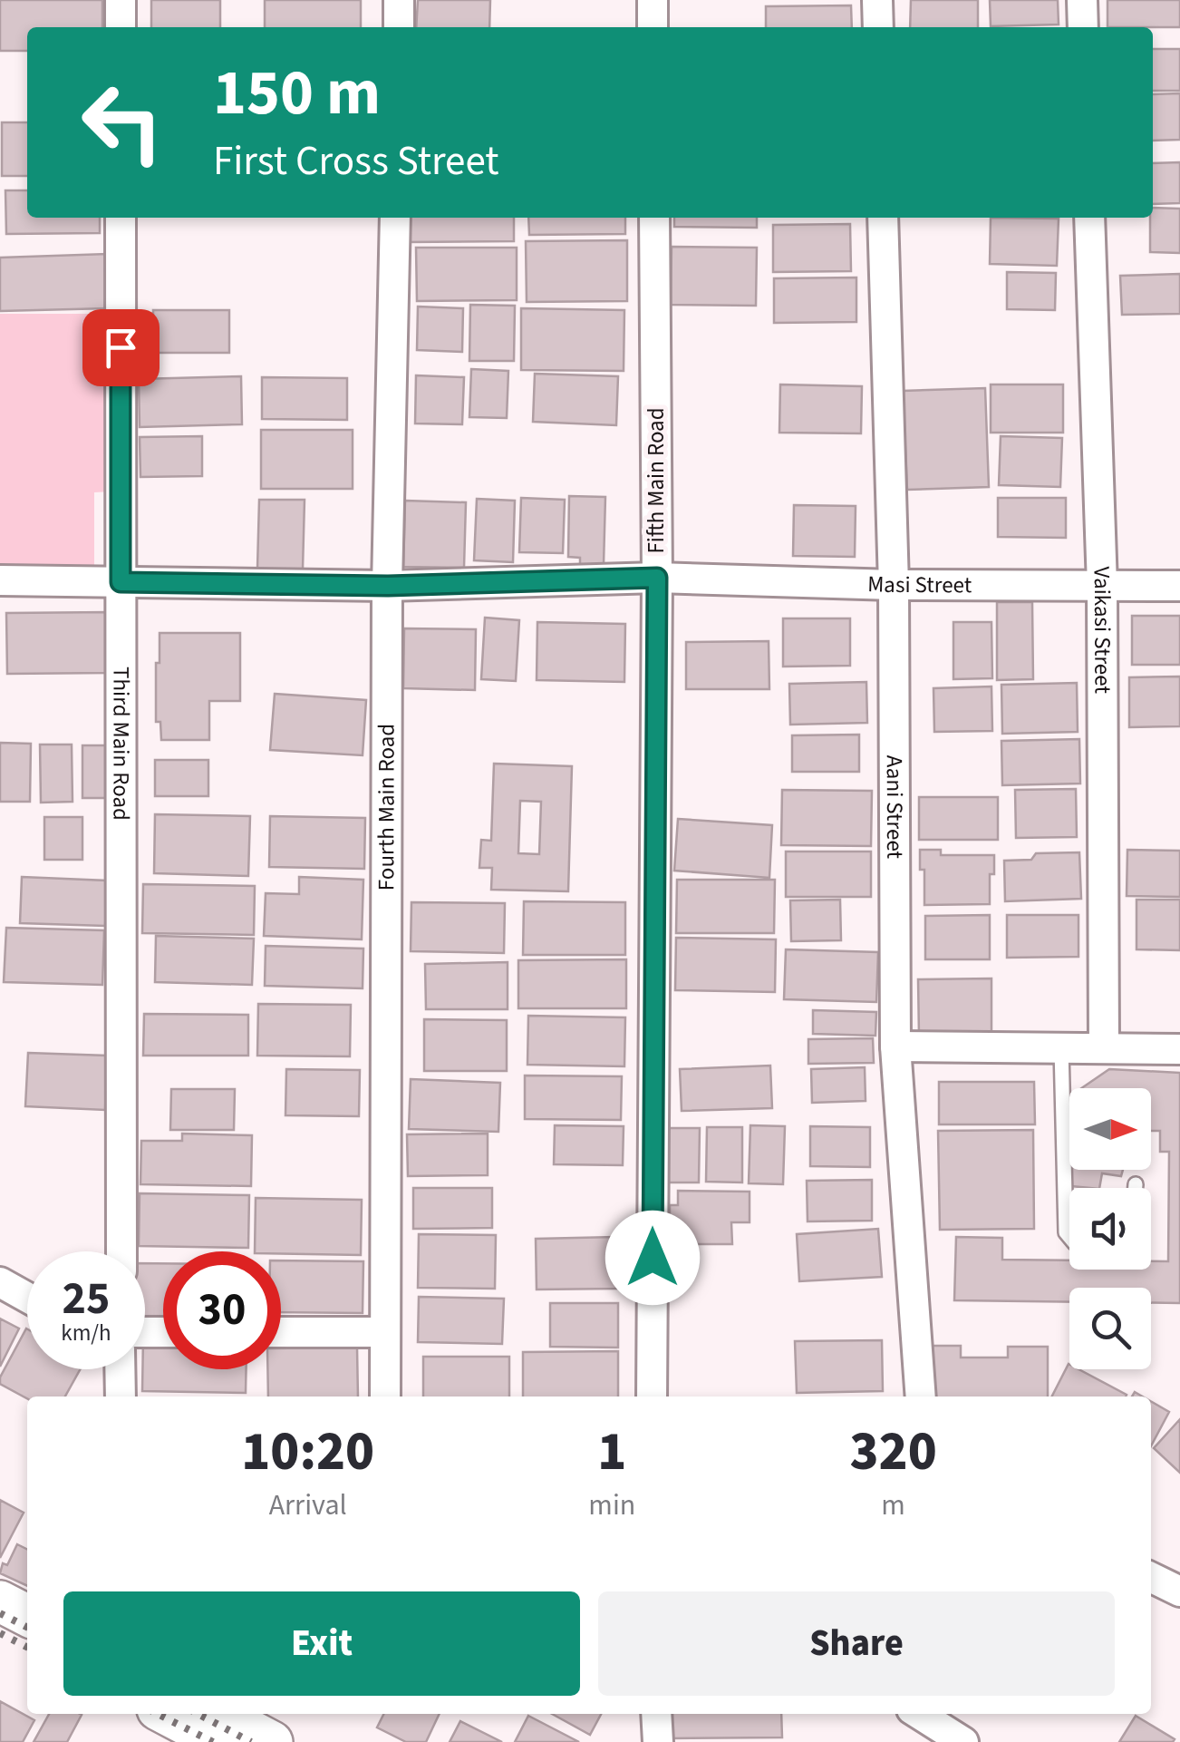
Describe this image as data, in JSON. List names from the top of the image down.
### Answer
{
  "streets": {
    "street": [
      "Fifth Main Road",
      "Masi Street",
      "Vaikasi Street",
      "Third Main Road",
      "Fourth Main Road",
      "Aani Street"
    ]
  },
  "crossings": [
    ["Fifth Main Road", "Masi Street"],
    ["Masi Street", "Vaikasi Street"],
    ["Masi Street", "Third Main Road"],
    ["Masi Street", "Fourth Main Road"],
    ["Masi Street", "Aani Street"]
  ],
  "north": "right",
  "page": {
    "turn": ["150 m", "First Cross Street"],
    "speed": "25 km/h",
    "limit": "30",
    "eta": [
      "10:20",
      "Arrival",
      "1",
      "min",
      "320",
      "m"
    ],
    "buttons": ["Exit", "Share"]
  }
}
